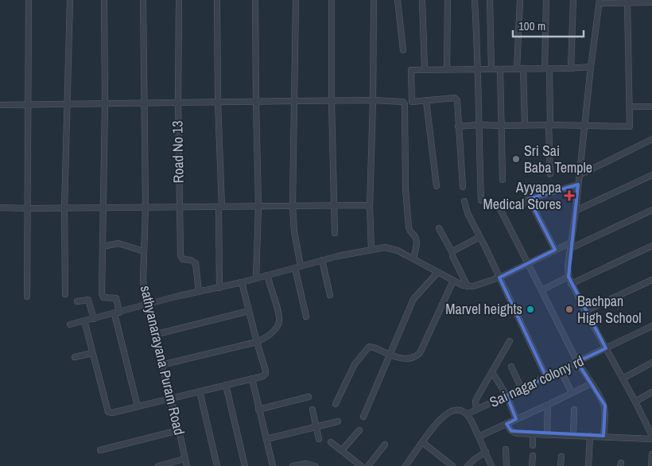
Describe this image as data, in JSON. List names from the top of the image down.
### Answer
{
  "streets": {
    "street": ["Road No 13", "sathyanarayana Puram Road", "Sai nagar colony rd"]
  },
  "places": {
    "other": ["Sri Sai Baba Temple", "Marvel heights", "Bachpan High School"],
    "health": ["Ayyappa Medical Stores"]
  },
  "scale_bar": "100 m"
}
